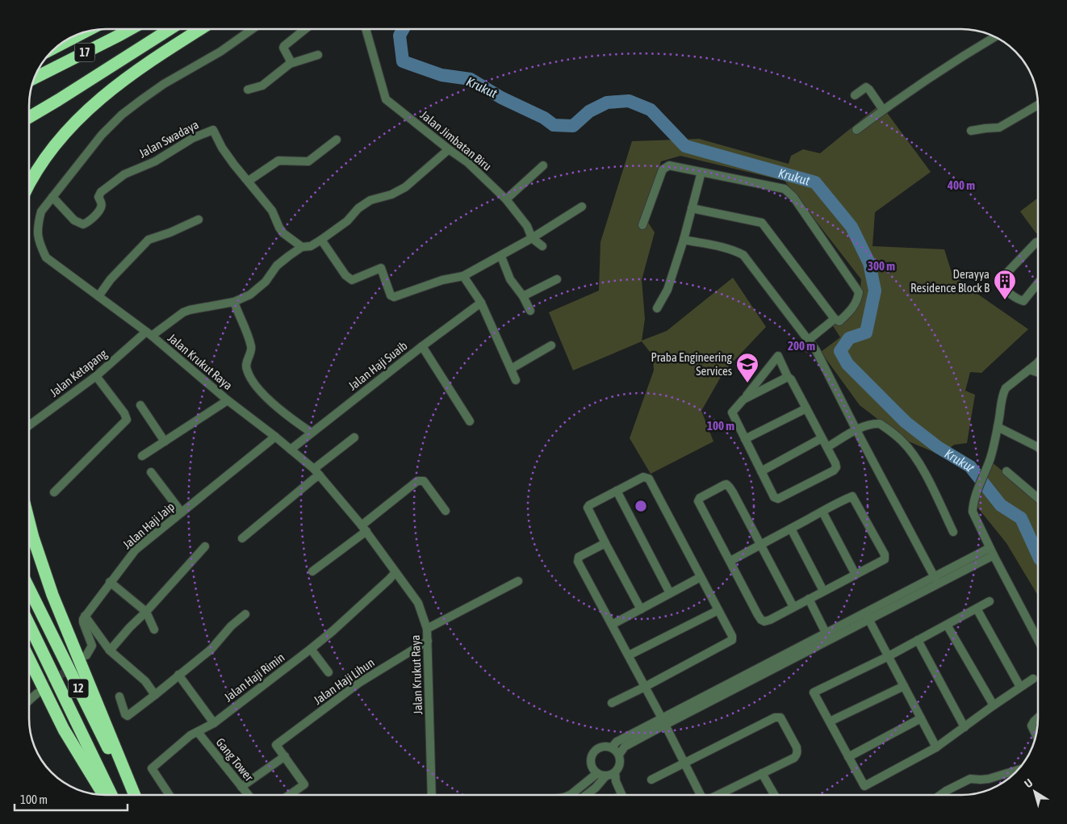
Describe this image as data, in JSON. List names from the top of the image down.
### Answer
{
  "streets": {
    "highway": ["17", "12"],
    "street": [
      "Jalan Swadaya",
      "Jalan Jimbatan Biru",
      "Jalan Krukut Raya",
      "Jalan Haji Suaib",
      "Jalan Ketapang",
      "Jalan Haji Jaip",
      "Jalan Haji Rimin",
      "Jalan Haji Lihun",
      "Gang Tower"
    ]
  },
  "crossings": [
    ["Jalan Swadaya", "Jalan Krukut Raya"],
    ["Jalan Swadaya", "Jalan Ketapang"],
    ["Jalan Jimbatan Biru", "Jalan Ketapang"],
    ["Jalan Krukut Raya", "Jalan Haji Suaib"],
    ["Jalan Krukut Raya", "Jalan Ketapang"],
    ["Jalan Krukut Raya", "Jalan Haji Jaip"],
    ["Jalan Krukut Raya", "Jalan Haji Rimin"],
    ["Jalan Krukut Raya", "Jalan Haji Lihun"],
    ["Jalan Haji Rimin", "Gang Tower"]
  ],
  "water": ["Krukut"],
  "places": {
    "building": ["Derayya Residence Block B"],
    "school or university": ["Praba Engineering Services"]
  },
  "scale_bar": "100 m",
  "north": "top left",
  "rings": [
    "400 m",
    "300 m",
    "200 m",
    "100 m"
  ]
}
